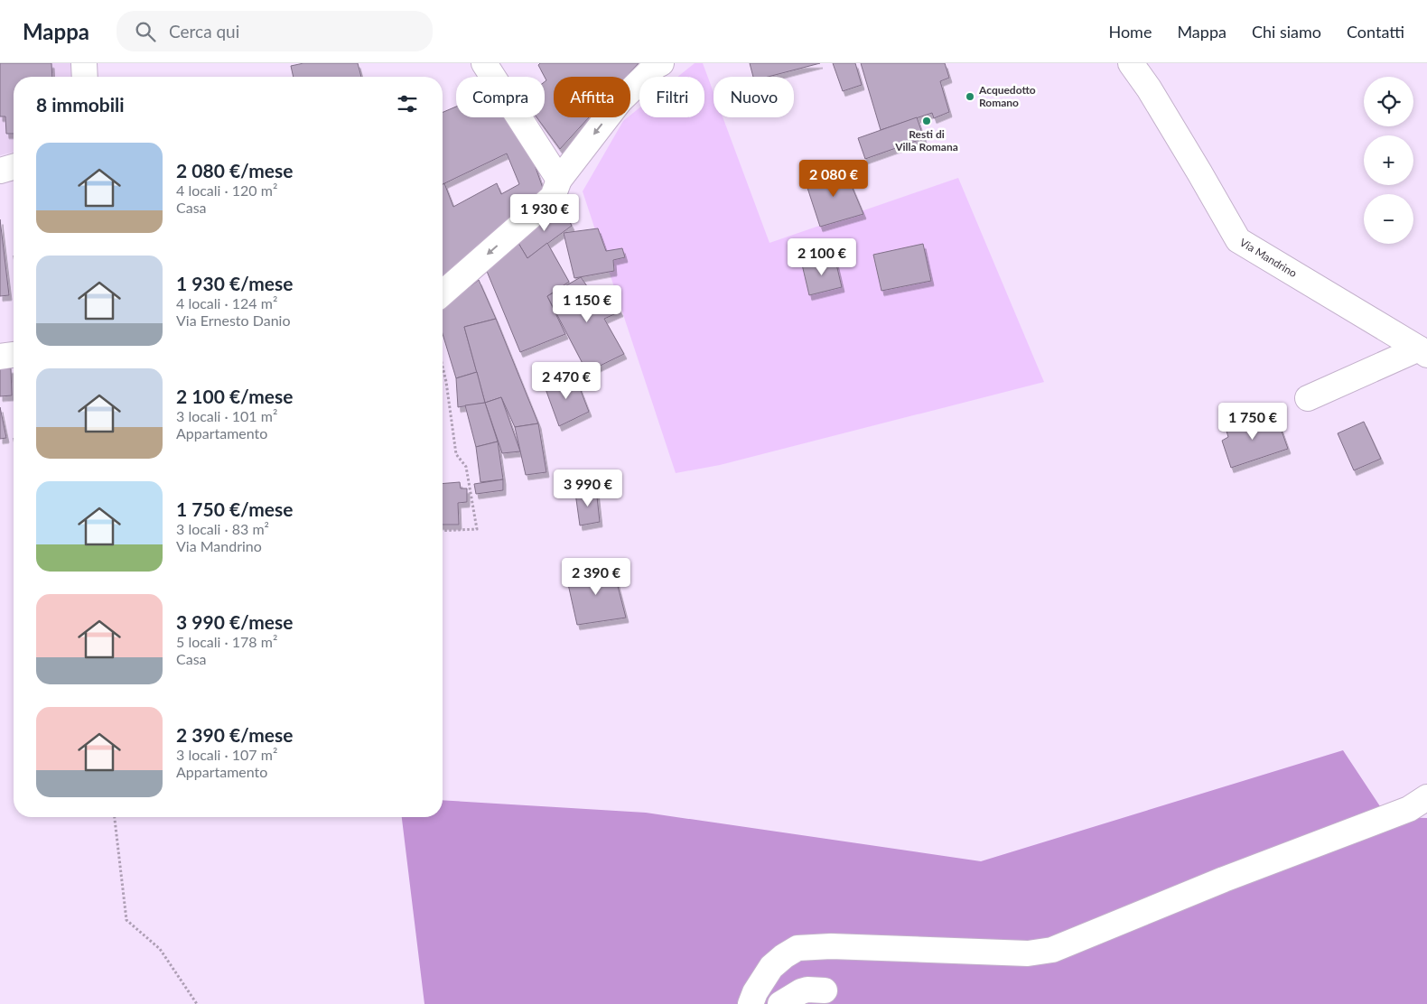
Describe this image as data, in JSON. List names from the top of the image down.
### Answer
{
  "streets": {
    "street": ["Via Mandrino"]
  },
  "places": ["Acquedotto Romano", "Resti di Villa Romana"],
  "page": {
    "header": "Mappa",
    "search": "Cerca qui",
    "nav": [
      "Home",
      "Mappa",
      "Chi siamo",
      "Contatti"
    ],
    "map_buttons": ["+", "−"],
    "chip": [
      "Compra",
      "Affitta",
      "Filtri",
      "Nuovo"
    ],
    "heading": "8 immobili",
    "list": [
      {
        "name": "2 080 €/mese",
        "note": "4 locali · 120 m² · Casa"
      },
      {
        "name": "1 930 €/mese",
        "note": "4 locali · 124 m² · Via Ernesto Danio"
      },
      {
        "name": "2 100 €/mese",
        "note": "3 locali · 101 m² · Appartamento"
      },
      {
        "name": "1 750 €/mese",
        "note": "3 locali · 83 m² · Via Mandrino"
      },
      {
        "name": "3 990 €/mese",
        "note": "5 locali · 178 m² · Casa"
      },
      {
        "name": "2 390 €/mese",
        "note": "3 locali · 107 m² · Appartamento"
      }
    ],
    "price": [
      "2 080 €",
      "1 930 €",
      "2 100 €",
      "1 150 €",
      "2 470 €",
      "1 750 €",
      "3 990 €",
      "2 390 €"
    ]
  }
}
